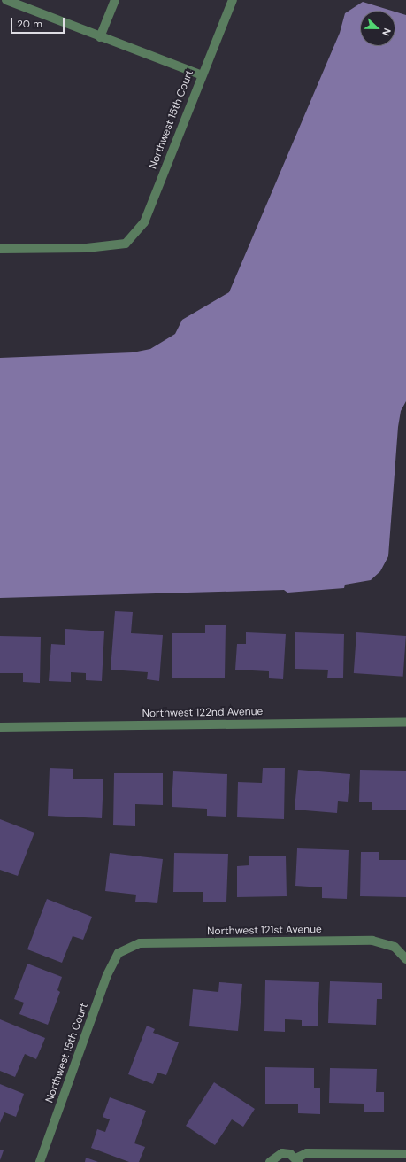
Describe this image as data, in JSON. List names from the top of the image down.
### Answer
{
  "streets": {
    "street": ["Northwest 15th Court", "Northwest 122nd Avenue", "Northwest 121st Avenue"]
  },
  "crossings": [
    ["Northwest 15th Court", "Northwest 121st Avenue"]
  ],
  "scale_bar": "20 m",
  "north": "right"
}
